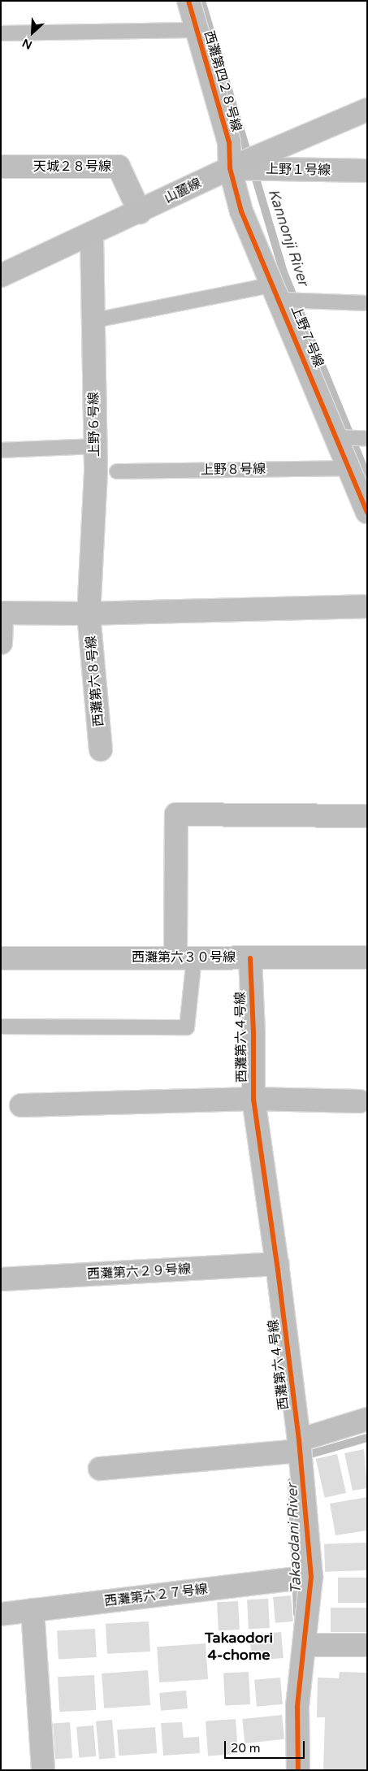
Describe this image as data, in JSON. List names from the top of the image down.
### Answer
{
  "streets": {
    "main road": ["山麓線"],
    "street": [
      "西灘第四２８号線",
      "天城２８号線",
      "上野１号線",
      "上野７号線",
      "上野６号線",
      "西灘第六８号線",
      "西灘第六３０号線",
      "西灘第六４号線",
      "西灘第六２９号線",
      "西灘第六２７号線"
    ],
    "lane": ["上野８号線"]
  },
  "crossings": [
    ["西灘第四２８号線", "上野１号線"],
    ["西灘第四２８号線", "山麓線"],
    ["西灘第四２８号線", "上野７号線"],
    ["天城２８号線", "山麓線"],
    ["上野１号線", "山麓線"],
    ["上野１号線", "上野７号線"],
    ["山麓線", "上野７号線"],
    ["山麓線", "上野６号線"],
    ["上野７号線", "上野８号線"],
    ["上野６号線", "西灘第六８号線"],
    ["西灘第六３０号線", "西灘第六４号線"],
    ["西灘第六４号線", "西灘第六２９号線"],
    ["西灘第六４号線", "西灘第六２７号線"]
  ],
  "districts": ["Takaodori 4-chome"],
  "water": ["Kannonji River", "Takaodani River"],
  "scale_bar": "20 m",
  "north": "bottom left"
}
